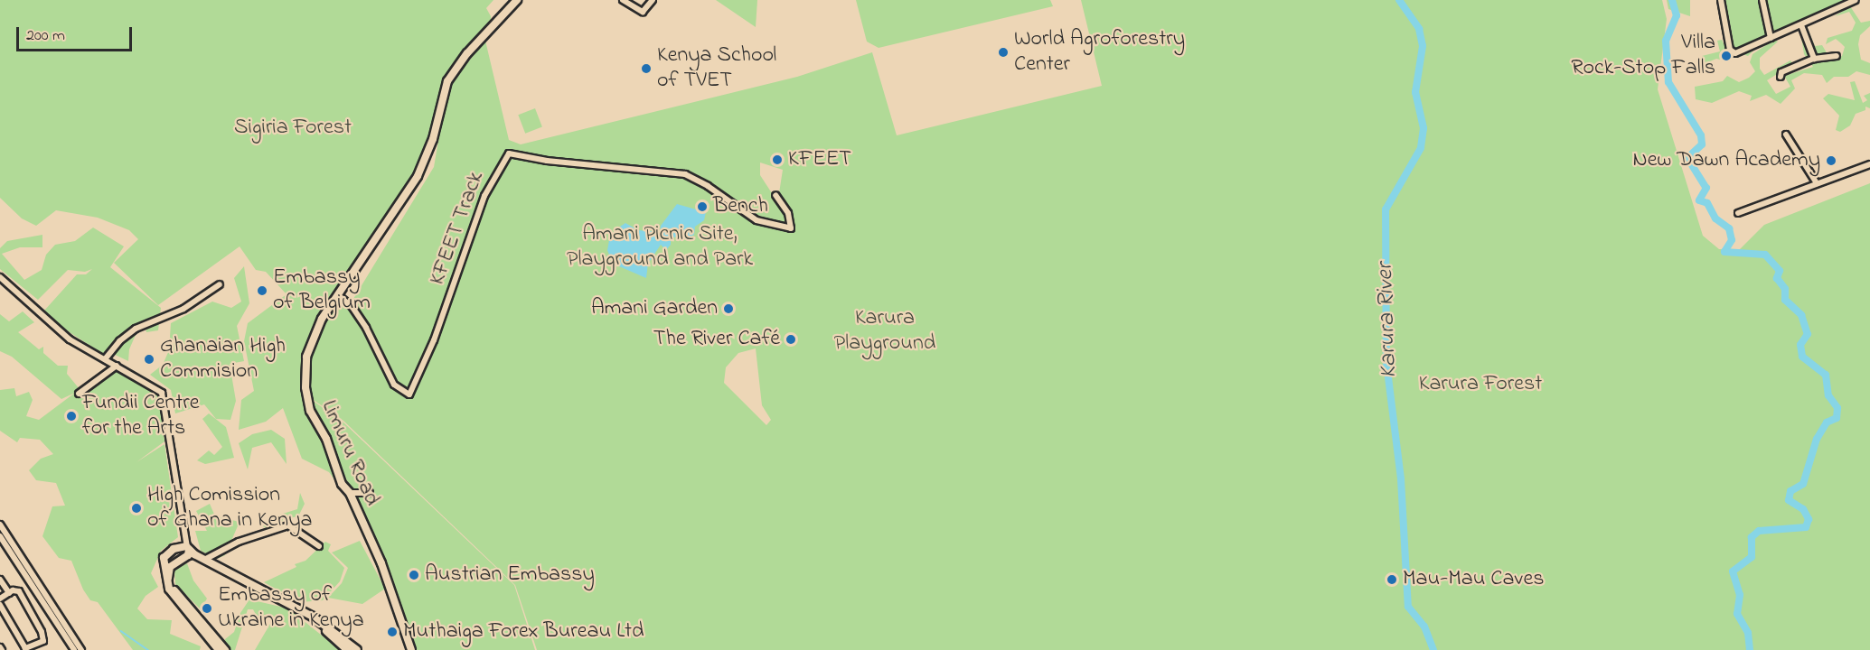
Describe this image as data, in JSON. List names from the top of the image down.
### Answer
{
  "streets": {
    "main road": ["Limuru Road"],
    "street": ["KFEET Track"]
  },
  "crossings": [
    ["KFEET Track", "Limuru Road"]
  ],
  "water": ["Karura River"],
  "parks": [
    "Sigiria Forest",
    "Amani Picnic Site, Playground and Park",
    "Karura Playground",
    "Karura Forest"
  ],
  "places": [
    "World Agroforestry Center",
    "Villa Rock-Stop Falls",
    "Kenya School of TVET",
    "KFEET",
    "New Dawn Academy",
    "Bench",
    "Embassy of Belgium",
    "Amani Garden",
    "The River Café",
    "Ghanaian High Commision",
    "Fundii Centre for the Arts",
    "High Comission of Ghana in Kenya",
    "Austrian Embassy",
    "Mau-Mau Caves",
    "Embassy of Ukraine in Kenya",
    "Muthaiga Forex Bureau Ltd"
  ],
  "scale_bar": "200 m"
}
